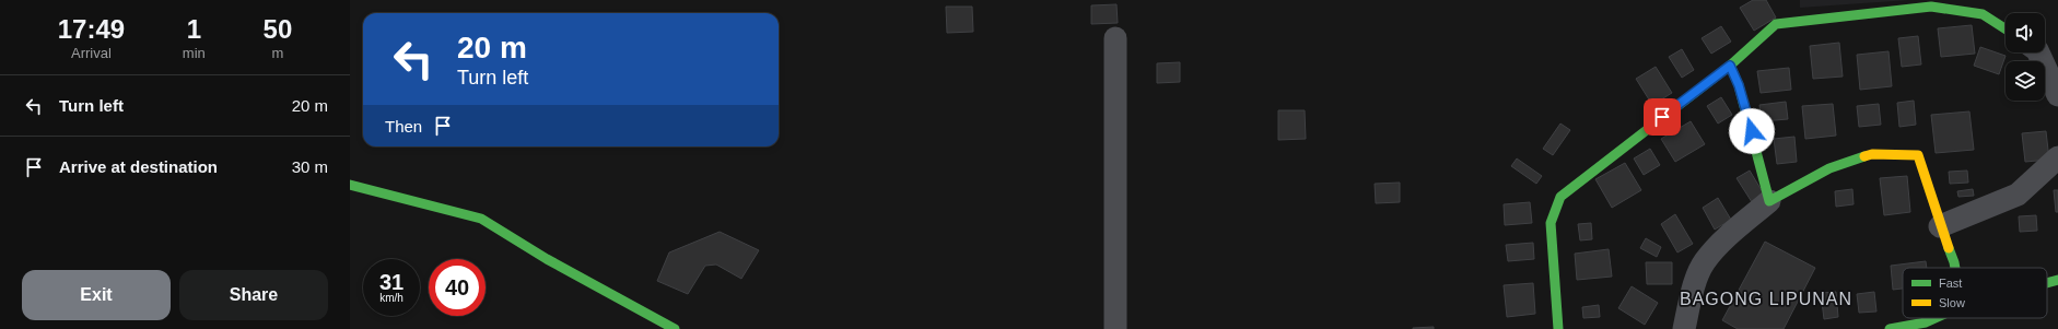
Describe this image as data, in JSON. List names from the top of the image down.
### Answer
{
  "districts": ["BAGONG LIPUNAN"],
  "legend": ["Fast", "Slow"],
  "page": {
    "eta": [
      "17:49",
      "Arrival",
      "1",
      "min",
      "50",
      "m"
    ],
    "turn": ["20 m", "Turn left"],
    "list": [
      {
        "name": "Turn left",
        "value": "20 m"
      },
      {
        "name": "Arrive at destination",
        "value": "30 m"
      }
    ],
    "then": "Then",
    "speed": "31 km/h",
    "limit": "40",
    "buttons": ["Exit", "Share"]
  }
}
